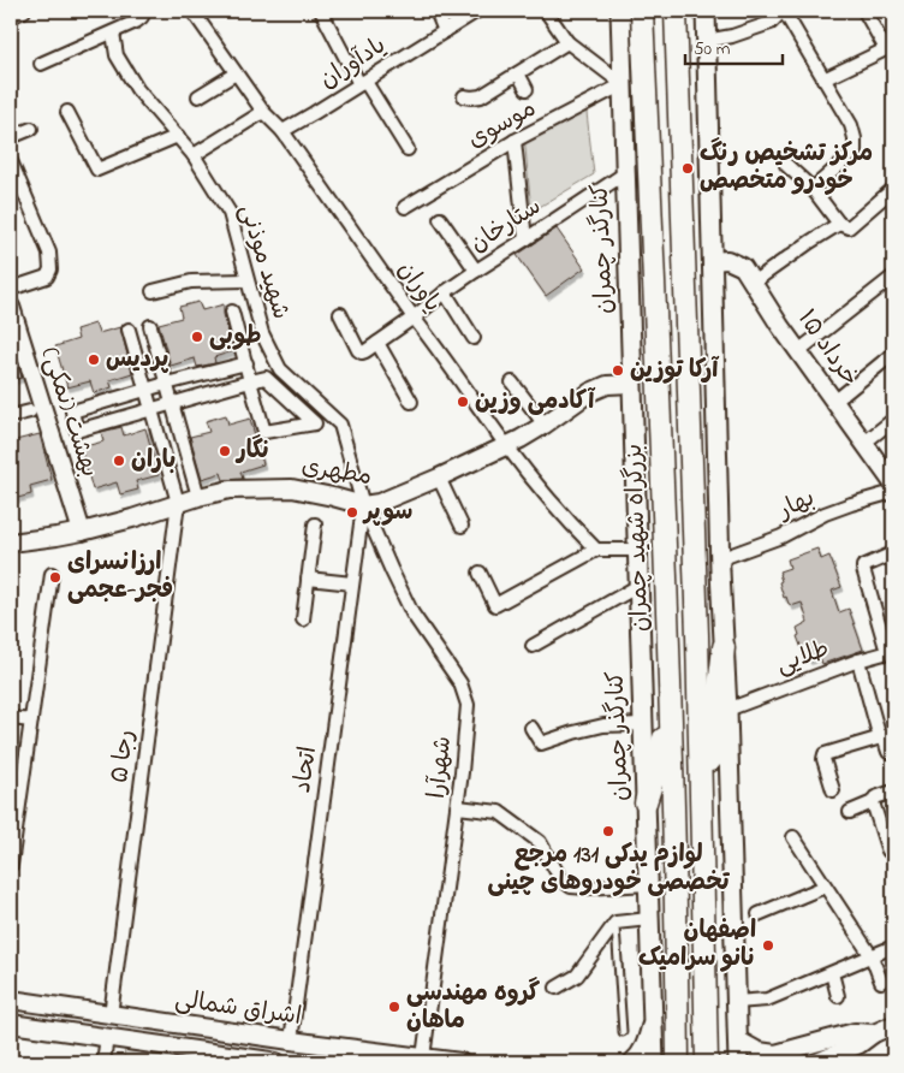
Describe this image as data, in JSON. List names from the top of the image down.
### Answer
{
  "streets": {
    "highway": ["بزرگراه شهید چمران"],
    "main road": ["کنارگذر چمران"],
    "street": [
      "یادآوران",
      "موسوی",
      "ستارخان",
      "شهید موذنی",
      "یاوران",
      "۱۵ خرداد",
      "بهشت (نمکی)",
      "مطهری",
      "بهار",
      "طلایی",
      "رجا ۵",
      "شهرآرا",
      "اتحاد",
      "اشراق شمالی"
    ]
  },
  "crossings": [
    ["یادآوران", "یاوران"],
    ["موسوی", "کنارگذر چمران"],
    ["ستارخان", "کنارگذر چمران"],
    ["ستارخان", "یاوران"],
    ["کنارگذر چمران", "مطهری"],
    ["شهید موذنی", "مطهری"],
    ["شهید موذنی", "شهرآرا"],
    ["شهید موذنی", "اتحاد"],
    ["یاوران", "مطهری"],
    ["بهشت (نمکی)", "مطهری"],
    ["مطهری", "رجا ۵"],
    ["مطهری", "شهرآرا"],
    ["مطهری", "اتحاد"],
    ["رجا ۵", "اشراق شمالی"],
    ["شهرآرا", "اتحاد"],
    ["شهرآرا", "اشراق شمالی"],
    ["اتحاد", "اشراق شمالی"]
  ],
  "places": [
    "مرکز تشخیص رنگ خودرو متخصص",
    "طوبی",
    "پردیس",
    "آرکا توزین",
    "آکادمی وزین",
    "نگار",
    "باران",
    "سوپر",
    "ارزانسرای فجر-عجمی",
    "لوازم یدکی 131 مرجع تخصصی خودروهای چینی",
    "اصفهان نانو سرامیک",
    "گروه مهندسی ماهان"
  ],
  "scale_bar": "50 m"
}
